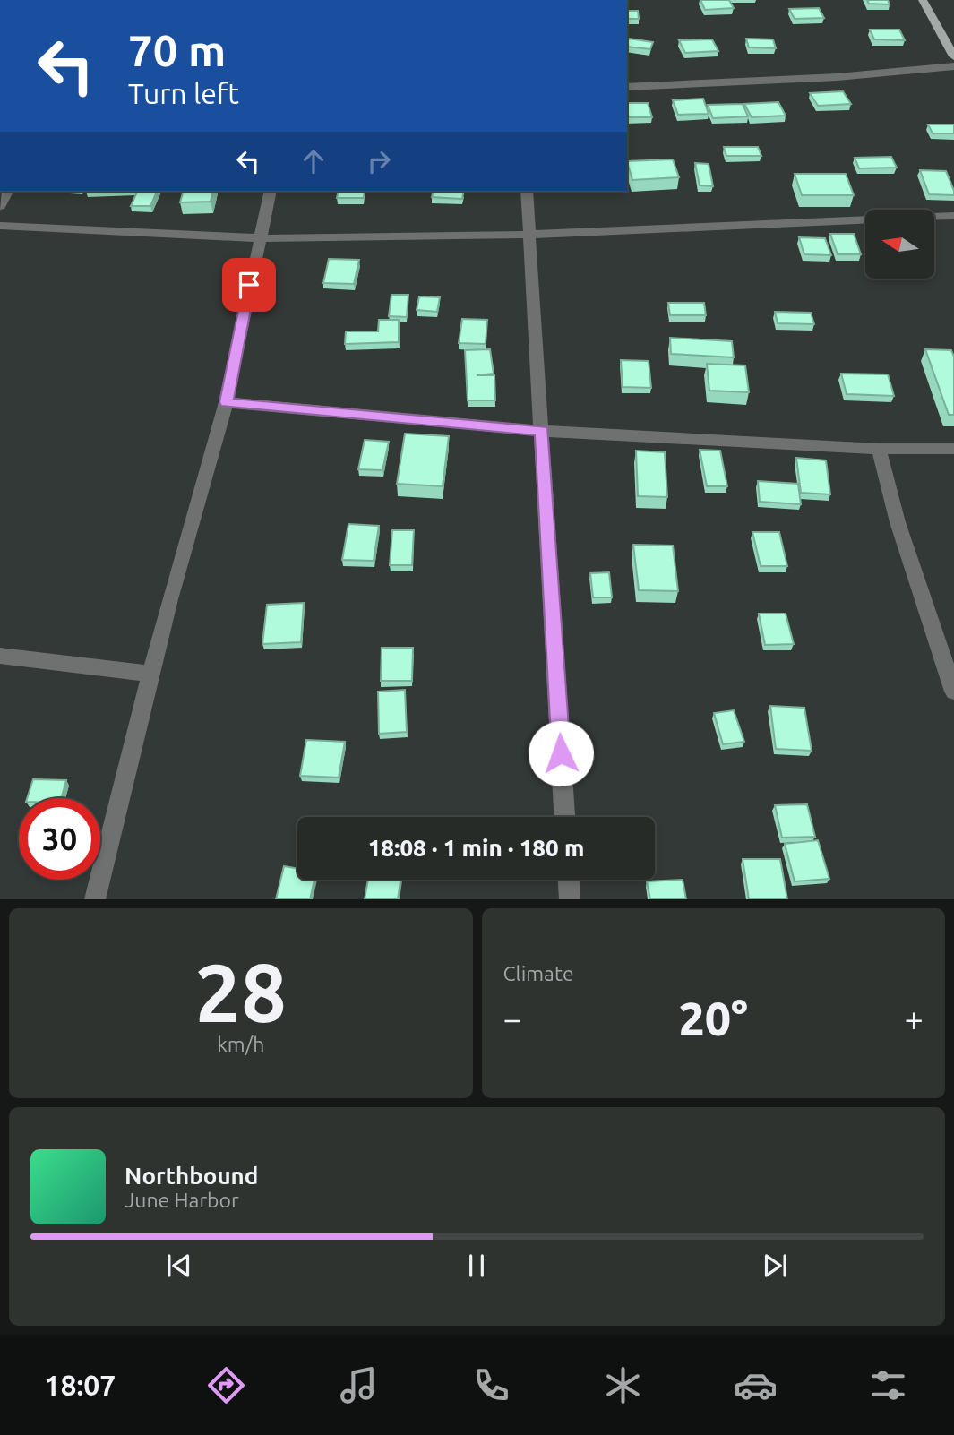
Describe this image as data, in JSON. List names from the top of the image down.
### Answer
{
  "north": "left",
  "page": {
    "turn": ["70 m", "Turn left"],
    "limit": "30",
    "trip": "18:08 · 1 min · 180 m",
    "tile": [
      ["28", "km/h"],
      "Climate"
    ],
    "heat": ["−", "20°", "+"],
    "song": ["Northbound", "June Harbor"],
    "tabs": "18:07"
  }
}
